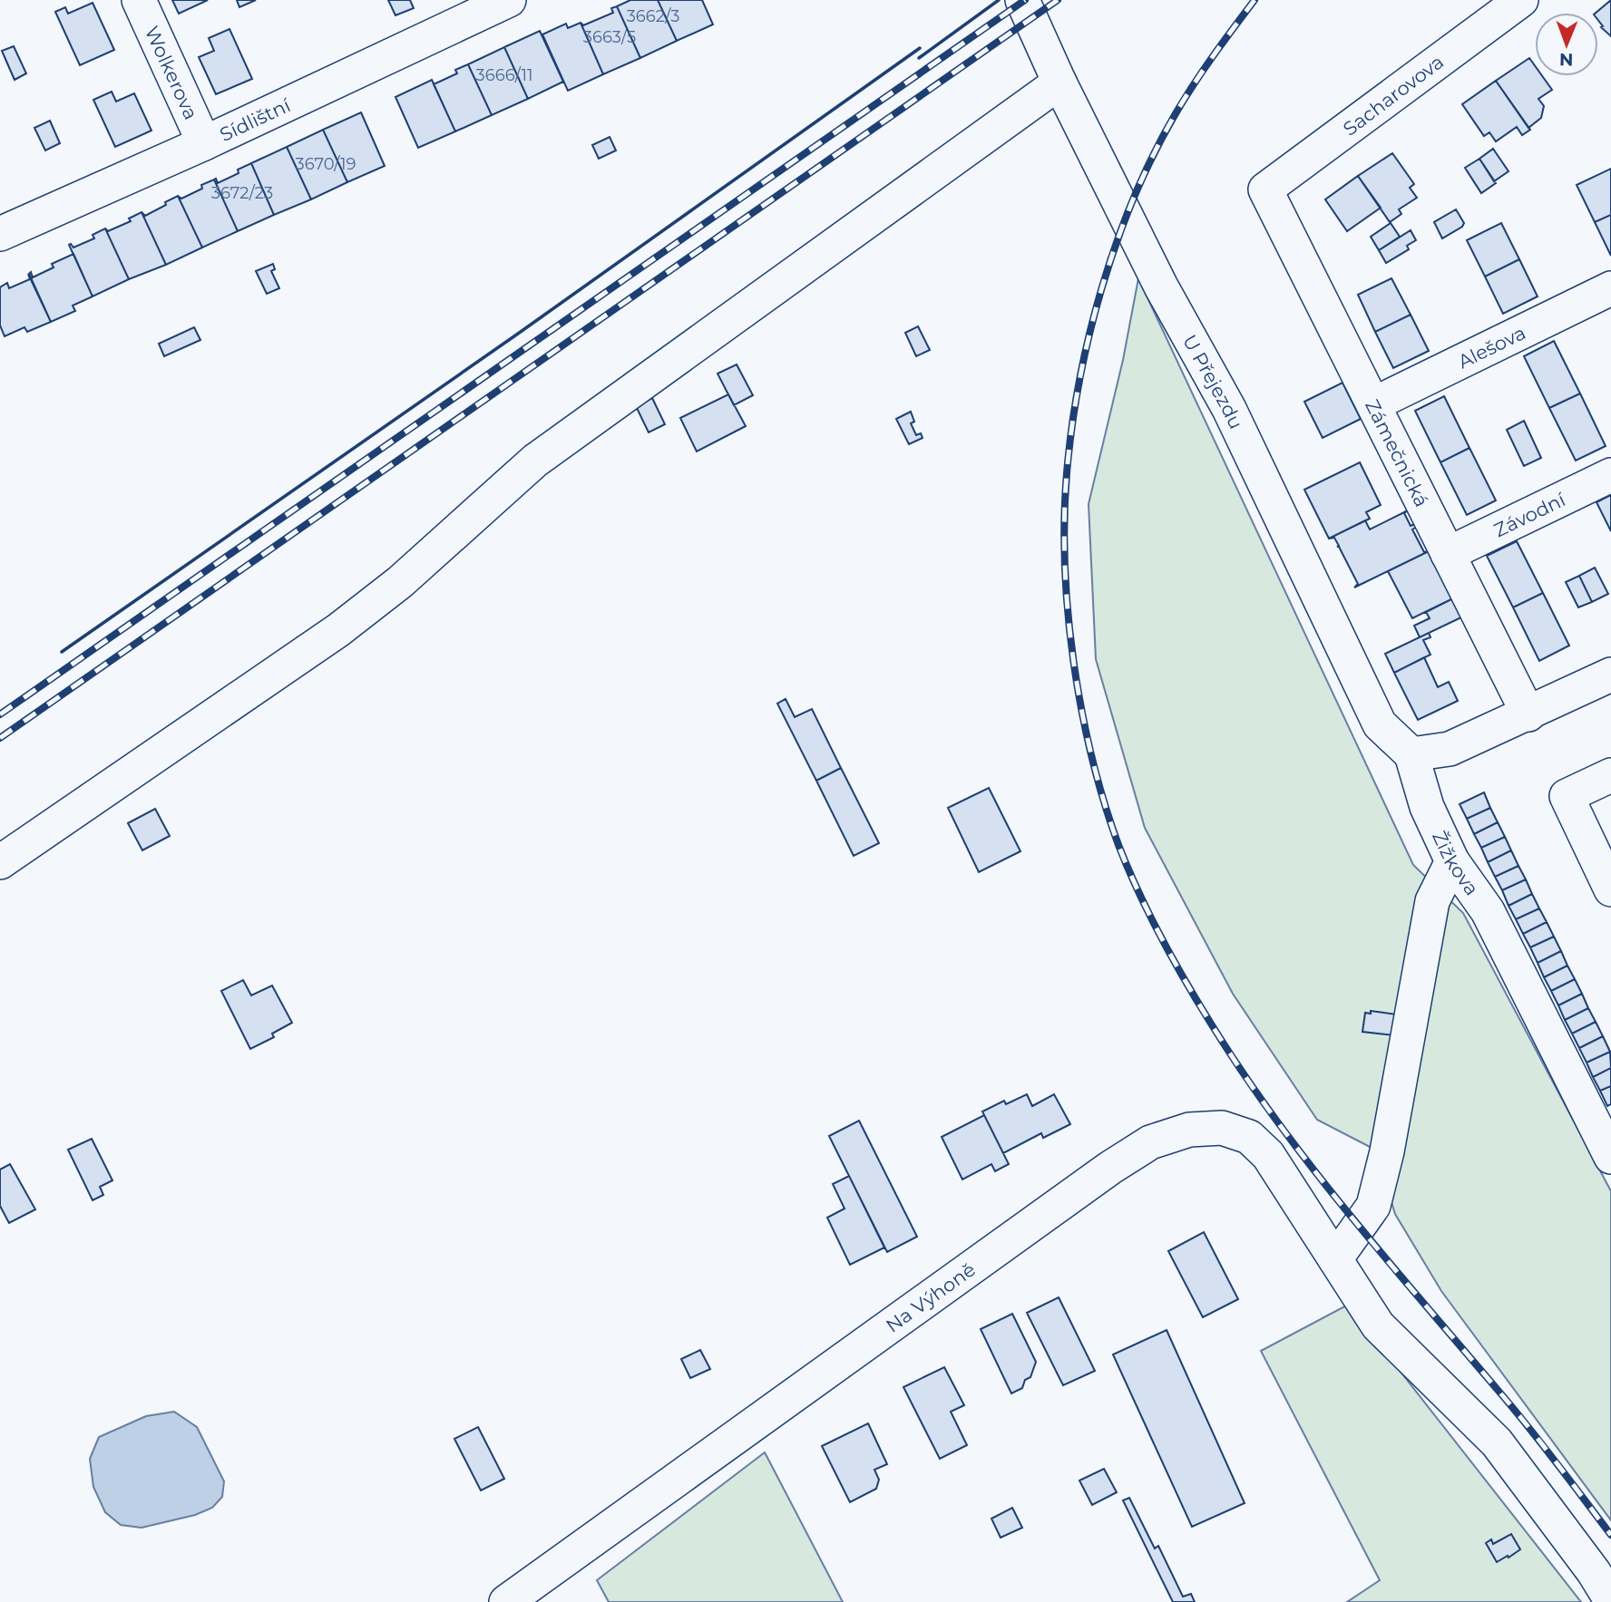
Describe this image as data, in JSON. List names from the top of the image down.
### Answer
{
  "streets": {
    "street": [
      "Wolkerova",
      "Sacharovova",
      "Sídlištní",
      "Alešova",
      "U Přejezdu",
      "Zámečnická",
      "Závodní",
      "Žižkova",
      "Na Výhoně"
    ]
  },
  "crossings": [
    ["Wolkerova", "Sídlištní"],
    ["Sacharovova", "Zámečnická"],
    ["Alešova", "Zámečnická"],
    ["U Přejezdu", "Žižkova"],
    ["Zámečnická", "Závodní"]
  ],
  "house_numbers": [
    "3662/3",
    "3663/5",
    "3666/11",
    "3670/19",
    "3672/23"
  ],
  "north": "bottom"
}
